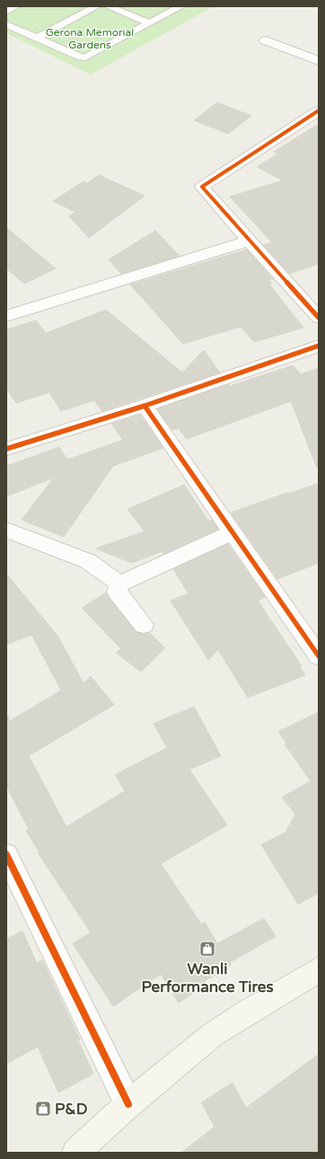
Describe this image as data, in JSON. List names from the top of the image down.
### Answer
{
  "parks": ["Gerona Memorial Gardens"],
  "places": {
    "shop": ["Wanli Performance Tires", "P&D"]
  }
}
